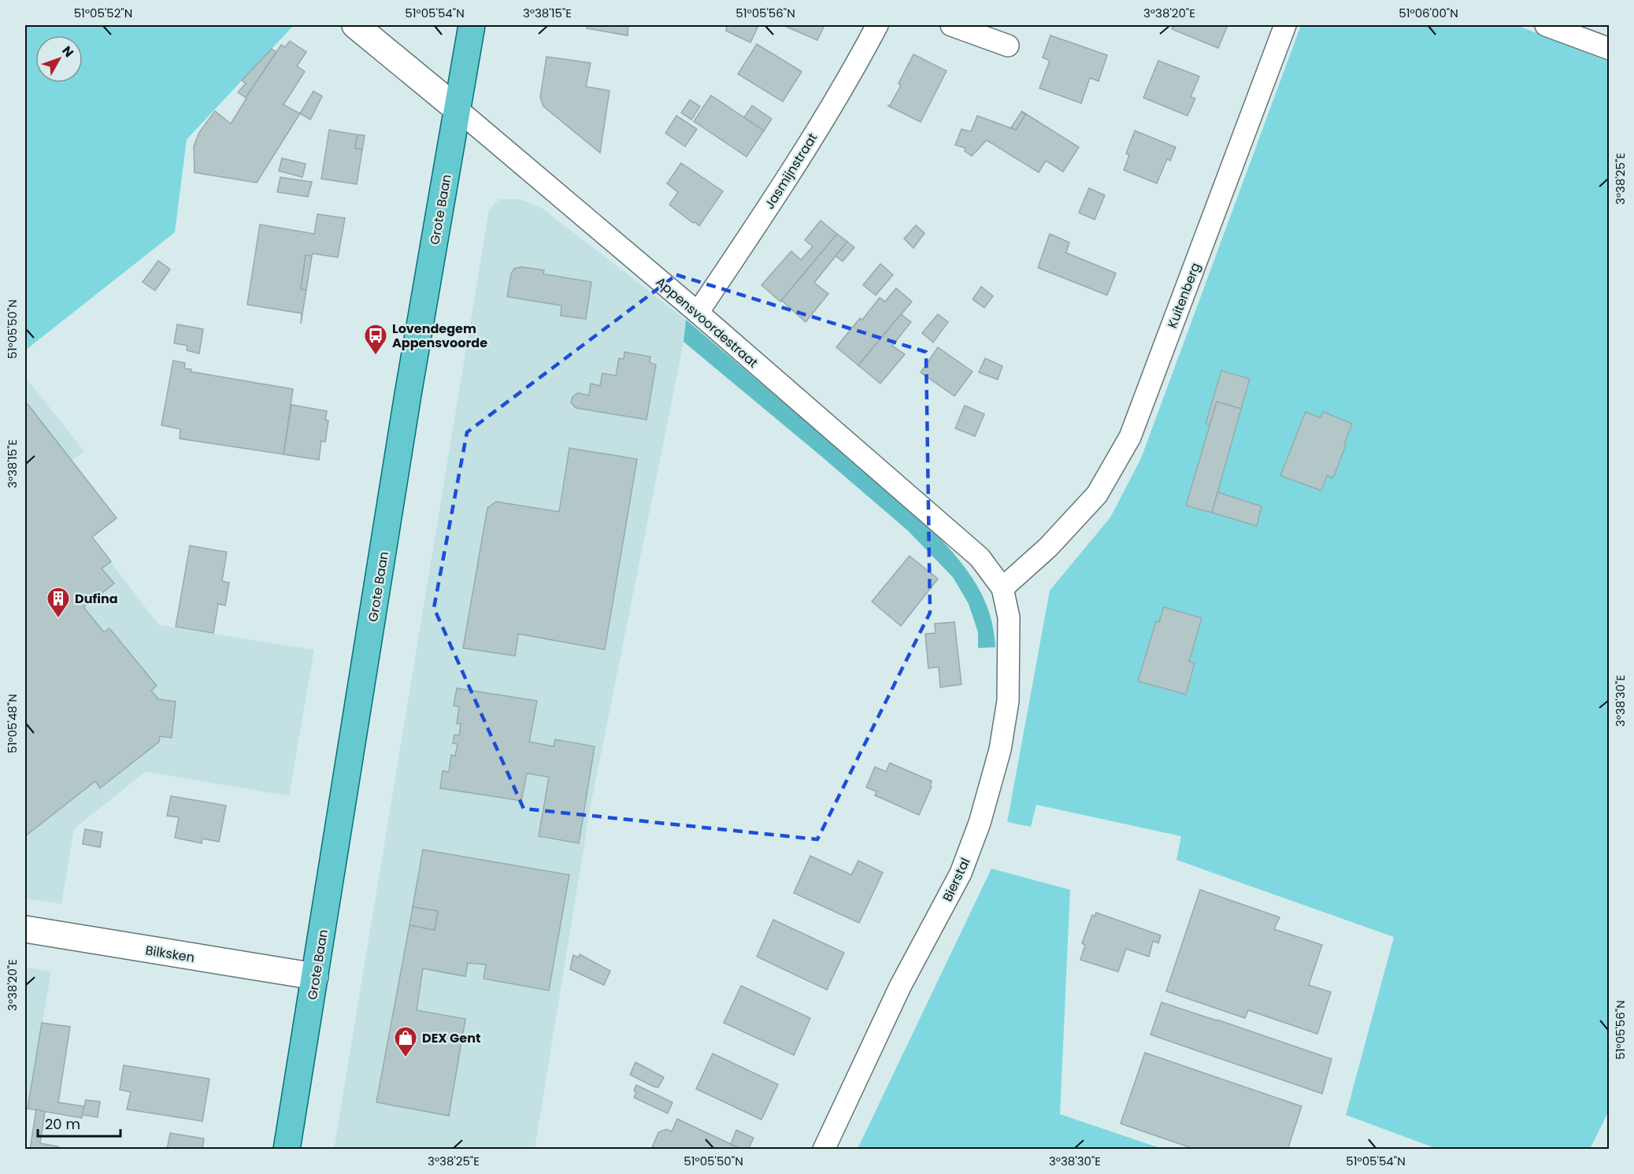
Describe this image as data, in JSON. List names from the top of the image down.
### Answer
{
  "streets": {
    "main road": ["Grote Baan"],
    "street": [
      "Jasmijnstraat",
      "Kuitenberg",
      "Appensvoordestraat",
      "Bierstal",
      "Bilksken"
    ]
  },
  "crossings": [
    ["Jasmijnstraat", "Appensvoordestraat"],
    ["Grote Baan", "Appensvoordestraat"],
    ["Grote Baan", "Bilksken"],
    ["Kuitenberg", "Appensvoordestraat"],
    ["Kuitenberg", "Bierstal"],
    ["Appensvoordestraat", "Bierstal"]
  ],
  "places": {
    "bus stop": ["Lovendegem Appensvoorde"],
    "building": ["Dufina"],
    "shop": ["DEX Gent"]
  },
  "scale_bar": "20 m",
  "north": "top right",
  "coordinates": [
    "51°05'52\"N",
    "51°05'54\"N",
    "3°38'15\"E",
    "51°05'56\"N",
    "3°38'20\"E",
    "51°06'00\"N",
    "3°38'25\"E",
    "51°05'50\"N",
    "3°38'30\"E",
    "51°05'48\"N"
  ]
}
